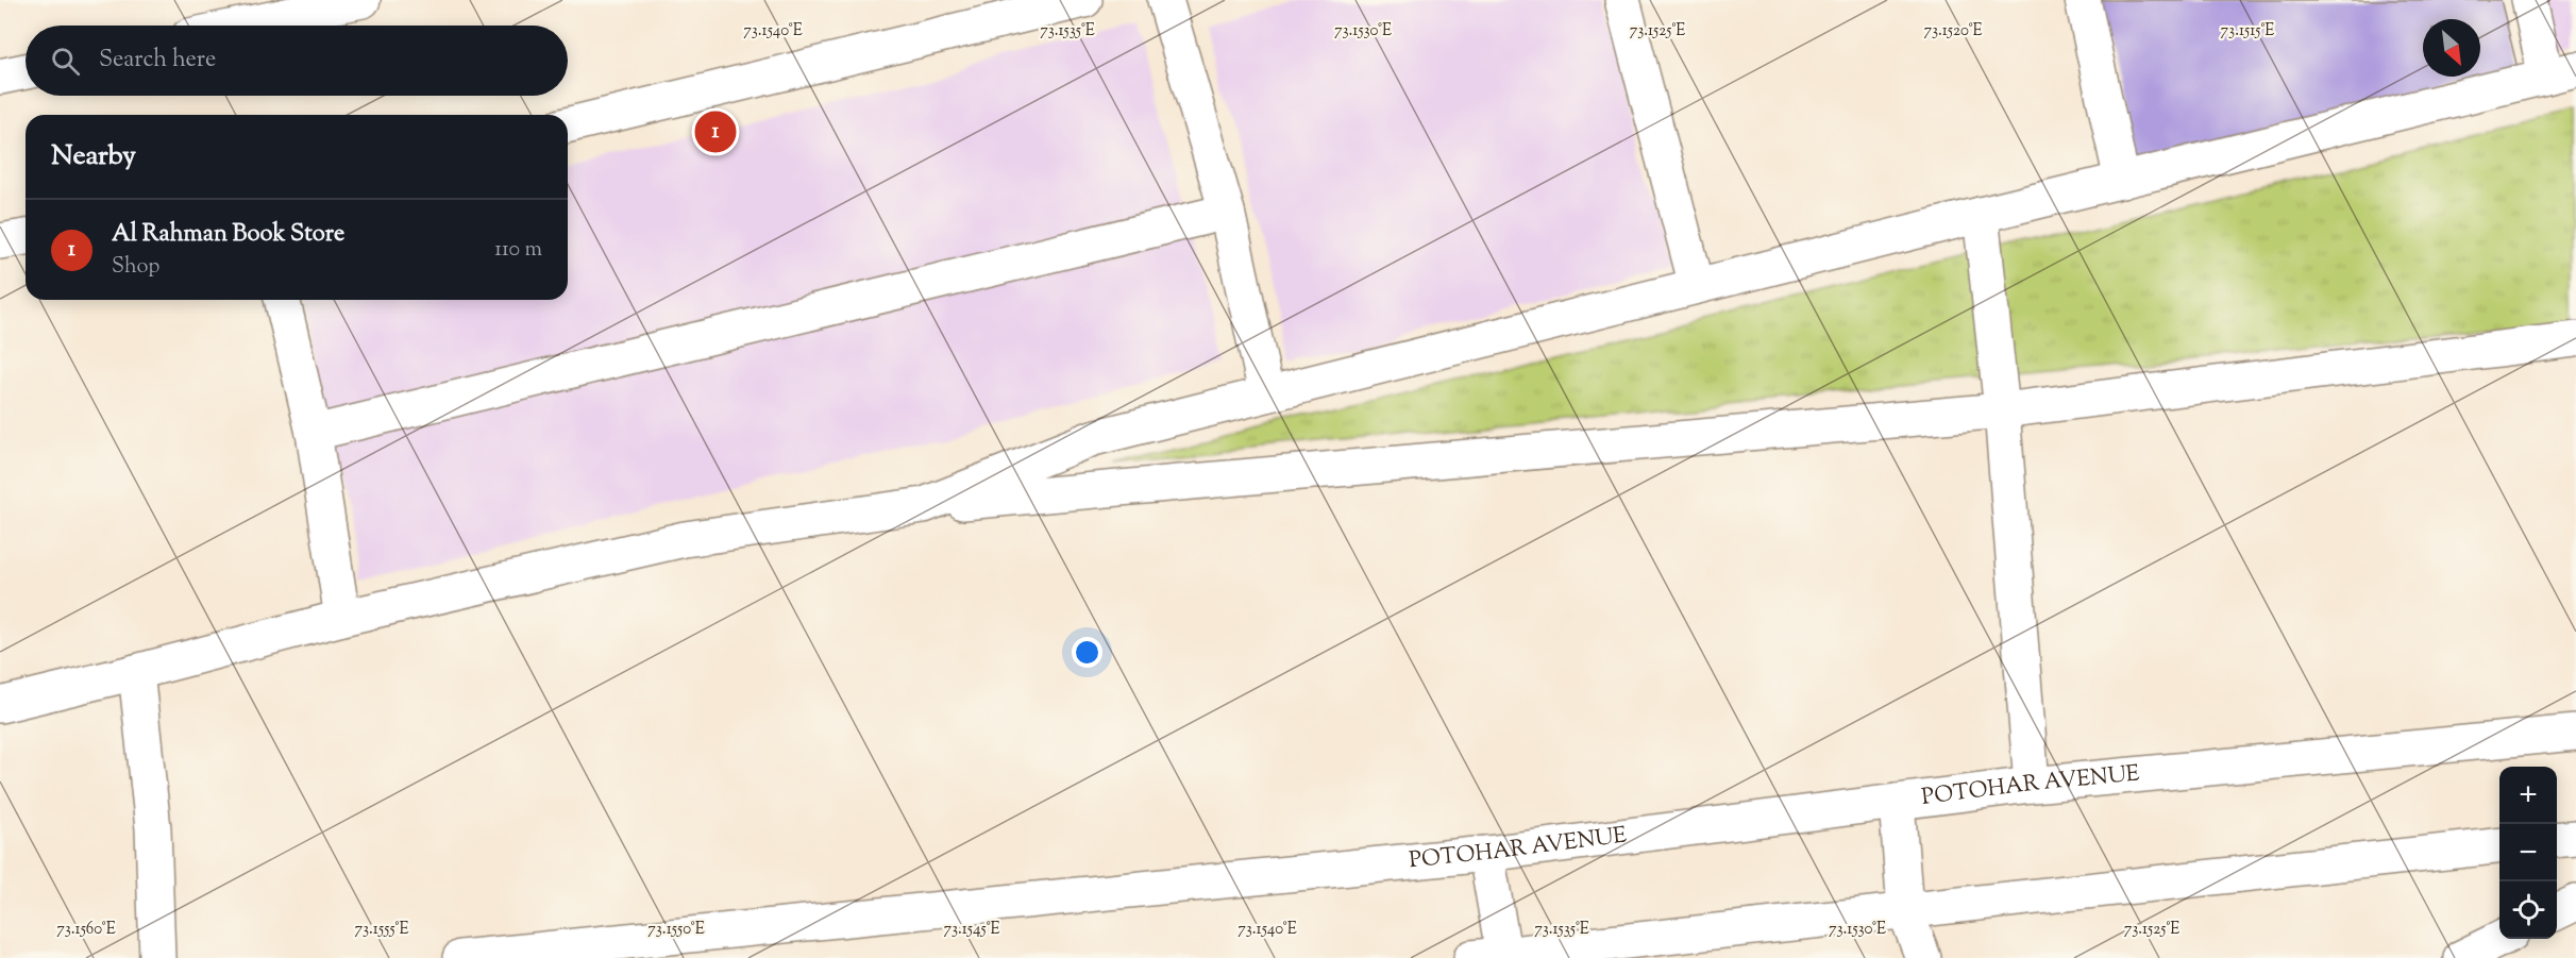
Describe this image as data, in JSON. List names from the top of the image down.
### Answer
{
  "streets": {
    "main road": ["POTOHAR AVENUE"]
  },
  "north": "bottom right",
  "page": {
    "search": "Search here",
    "pins": "1",
    "heading": "Nearby",
    "list": [
      {
        "mark": "1",
        "name": "Al Rahman Book Store",
        "note": "Shop",
        "value": "110 m"
      }
    ],
    "map_buttons": ["+", "−"]
  },
  "coordinates": [
    "73.1540°E",
    "73.1520°E",
    "73.1515°E",
    "73.1535°E",
    "73.1530°E",
    "73.1525°E",
    "73.1560°E",
    "73.1555°E",
    "73.1550°E",
    "73.1545°E"
  ]
}
